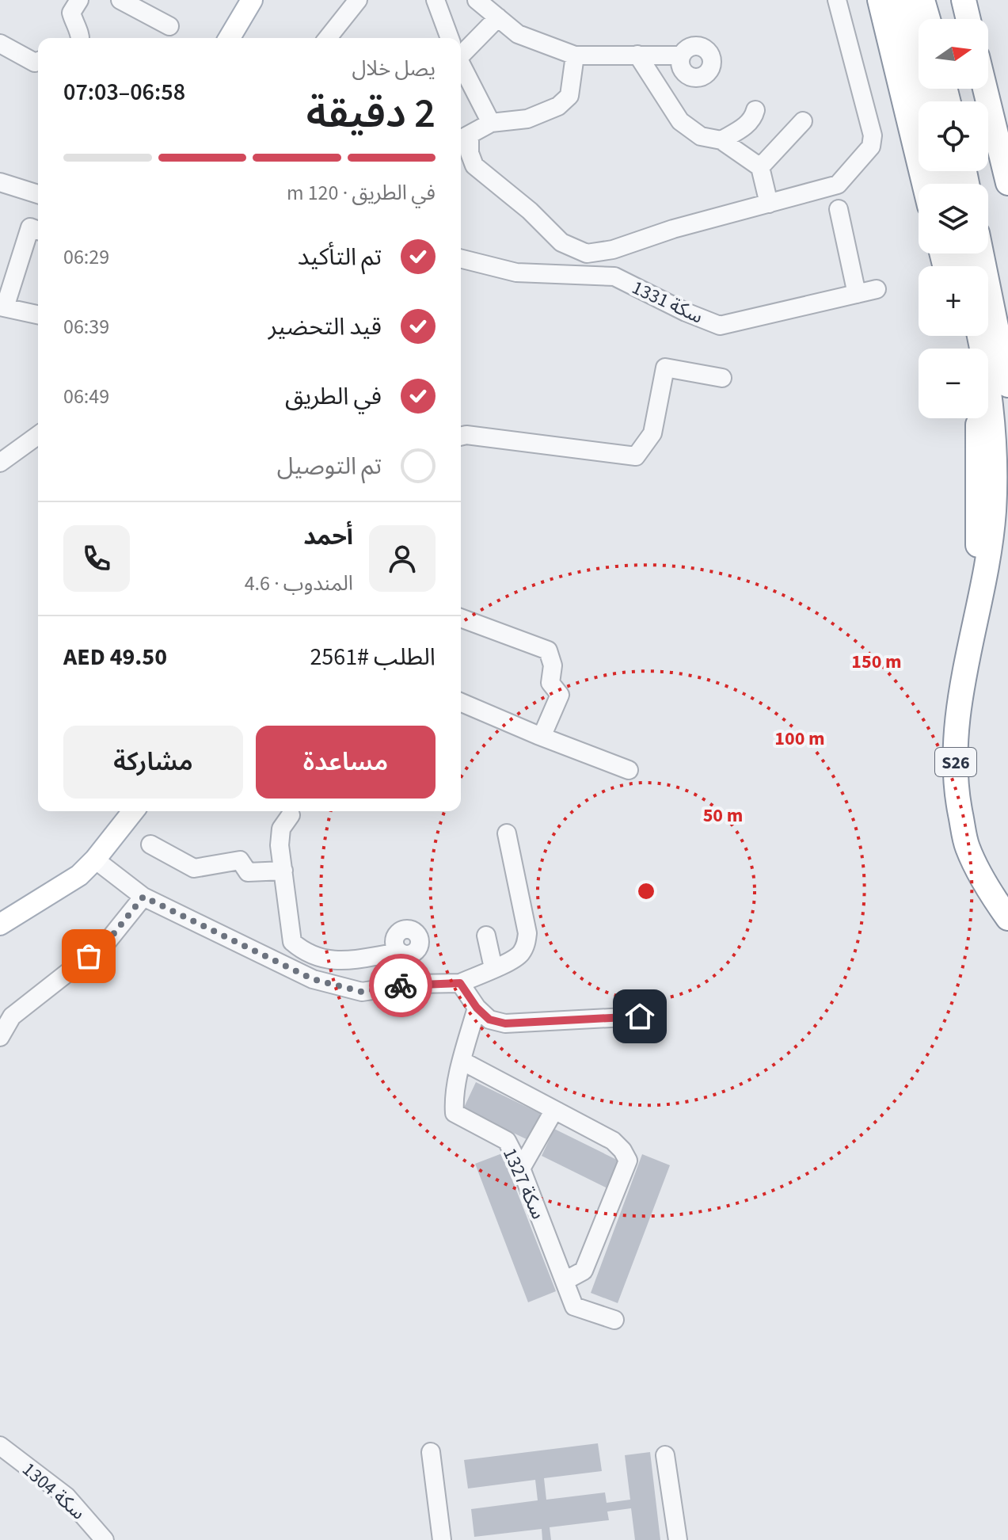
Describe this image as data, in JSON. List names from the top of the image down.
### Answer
{
  "streets": {
    "highway": ["S26"],
    "street": ["سكة 1331", "سكة 1327", "سكة 1304"]
  },
  "north": "right",
  "page": {
    "map_buttons": ["+", "−"],
    "heading": ["2 دقيقة", "يصل خلال", "06:58–07:03"],
    "panel": [
      "أحمد",
      "المندوب · 4.6",
      "الطلب #2561",
      "AED 49.50"
    ],
    "bar": "في الطريق · 120 m",
    "list": [
      ["تم التأكيد", "06:29"],
      ["قيد التحضير", "06:39"],
      ["في الطريق", "06:49"],
      "تم التوصيل"
    ],
    "buttons": ["مساعدة", "مشاركة"]
  },
  "rings": ["150 m", "100 m", "50 m"]
}
